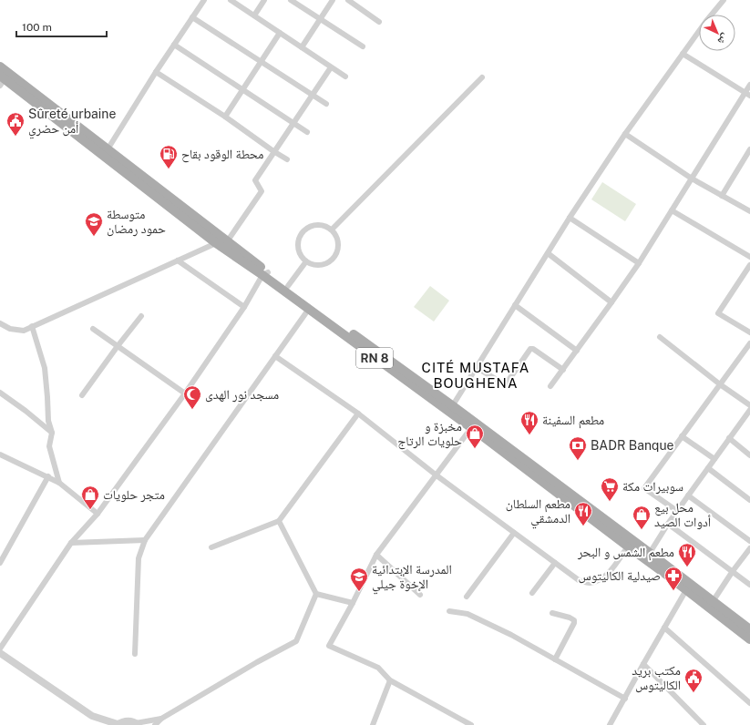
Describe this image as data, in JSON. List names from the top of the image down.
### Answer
{
  "streets": {
    "main road": ["RN 8"]
  },
  "districts": ["CITÉ MUSTAFA BOUGHENA"],
  "places": {
    "public building": ["Sûreté urbaine أمن حضري", "مكتب بريد الكاليتوس"],
    "fuel station": ["محطة الوقود بقاح"],
    "school or university": ["متوسطة حمود رمضان", "المدرسة الإبتدائية الإخوة جيلي"],
    "mosque": ["مسجد نور الهدى"],
    "restaurant": ["مطعم السفينة", "مطعم السلطان الدمشقي", "مطعم الشمس و البحر"],
    "shop": ["مخبزة و حلويات الرتاج", "متجر حلويات", "محل بيع أدوات الصيد"],
    "bank": ["BADR Banque"],
    "supermarket": ["سوبيرات مكة"],
    "pharmacy": ["صيدلية الكاليتوس"]
  },
  "scale_bar": "100 m",
  "north": "bottom right"
}
